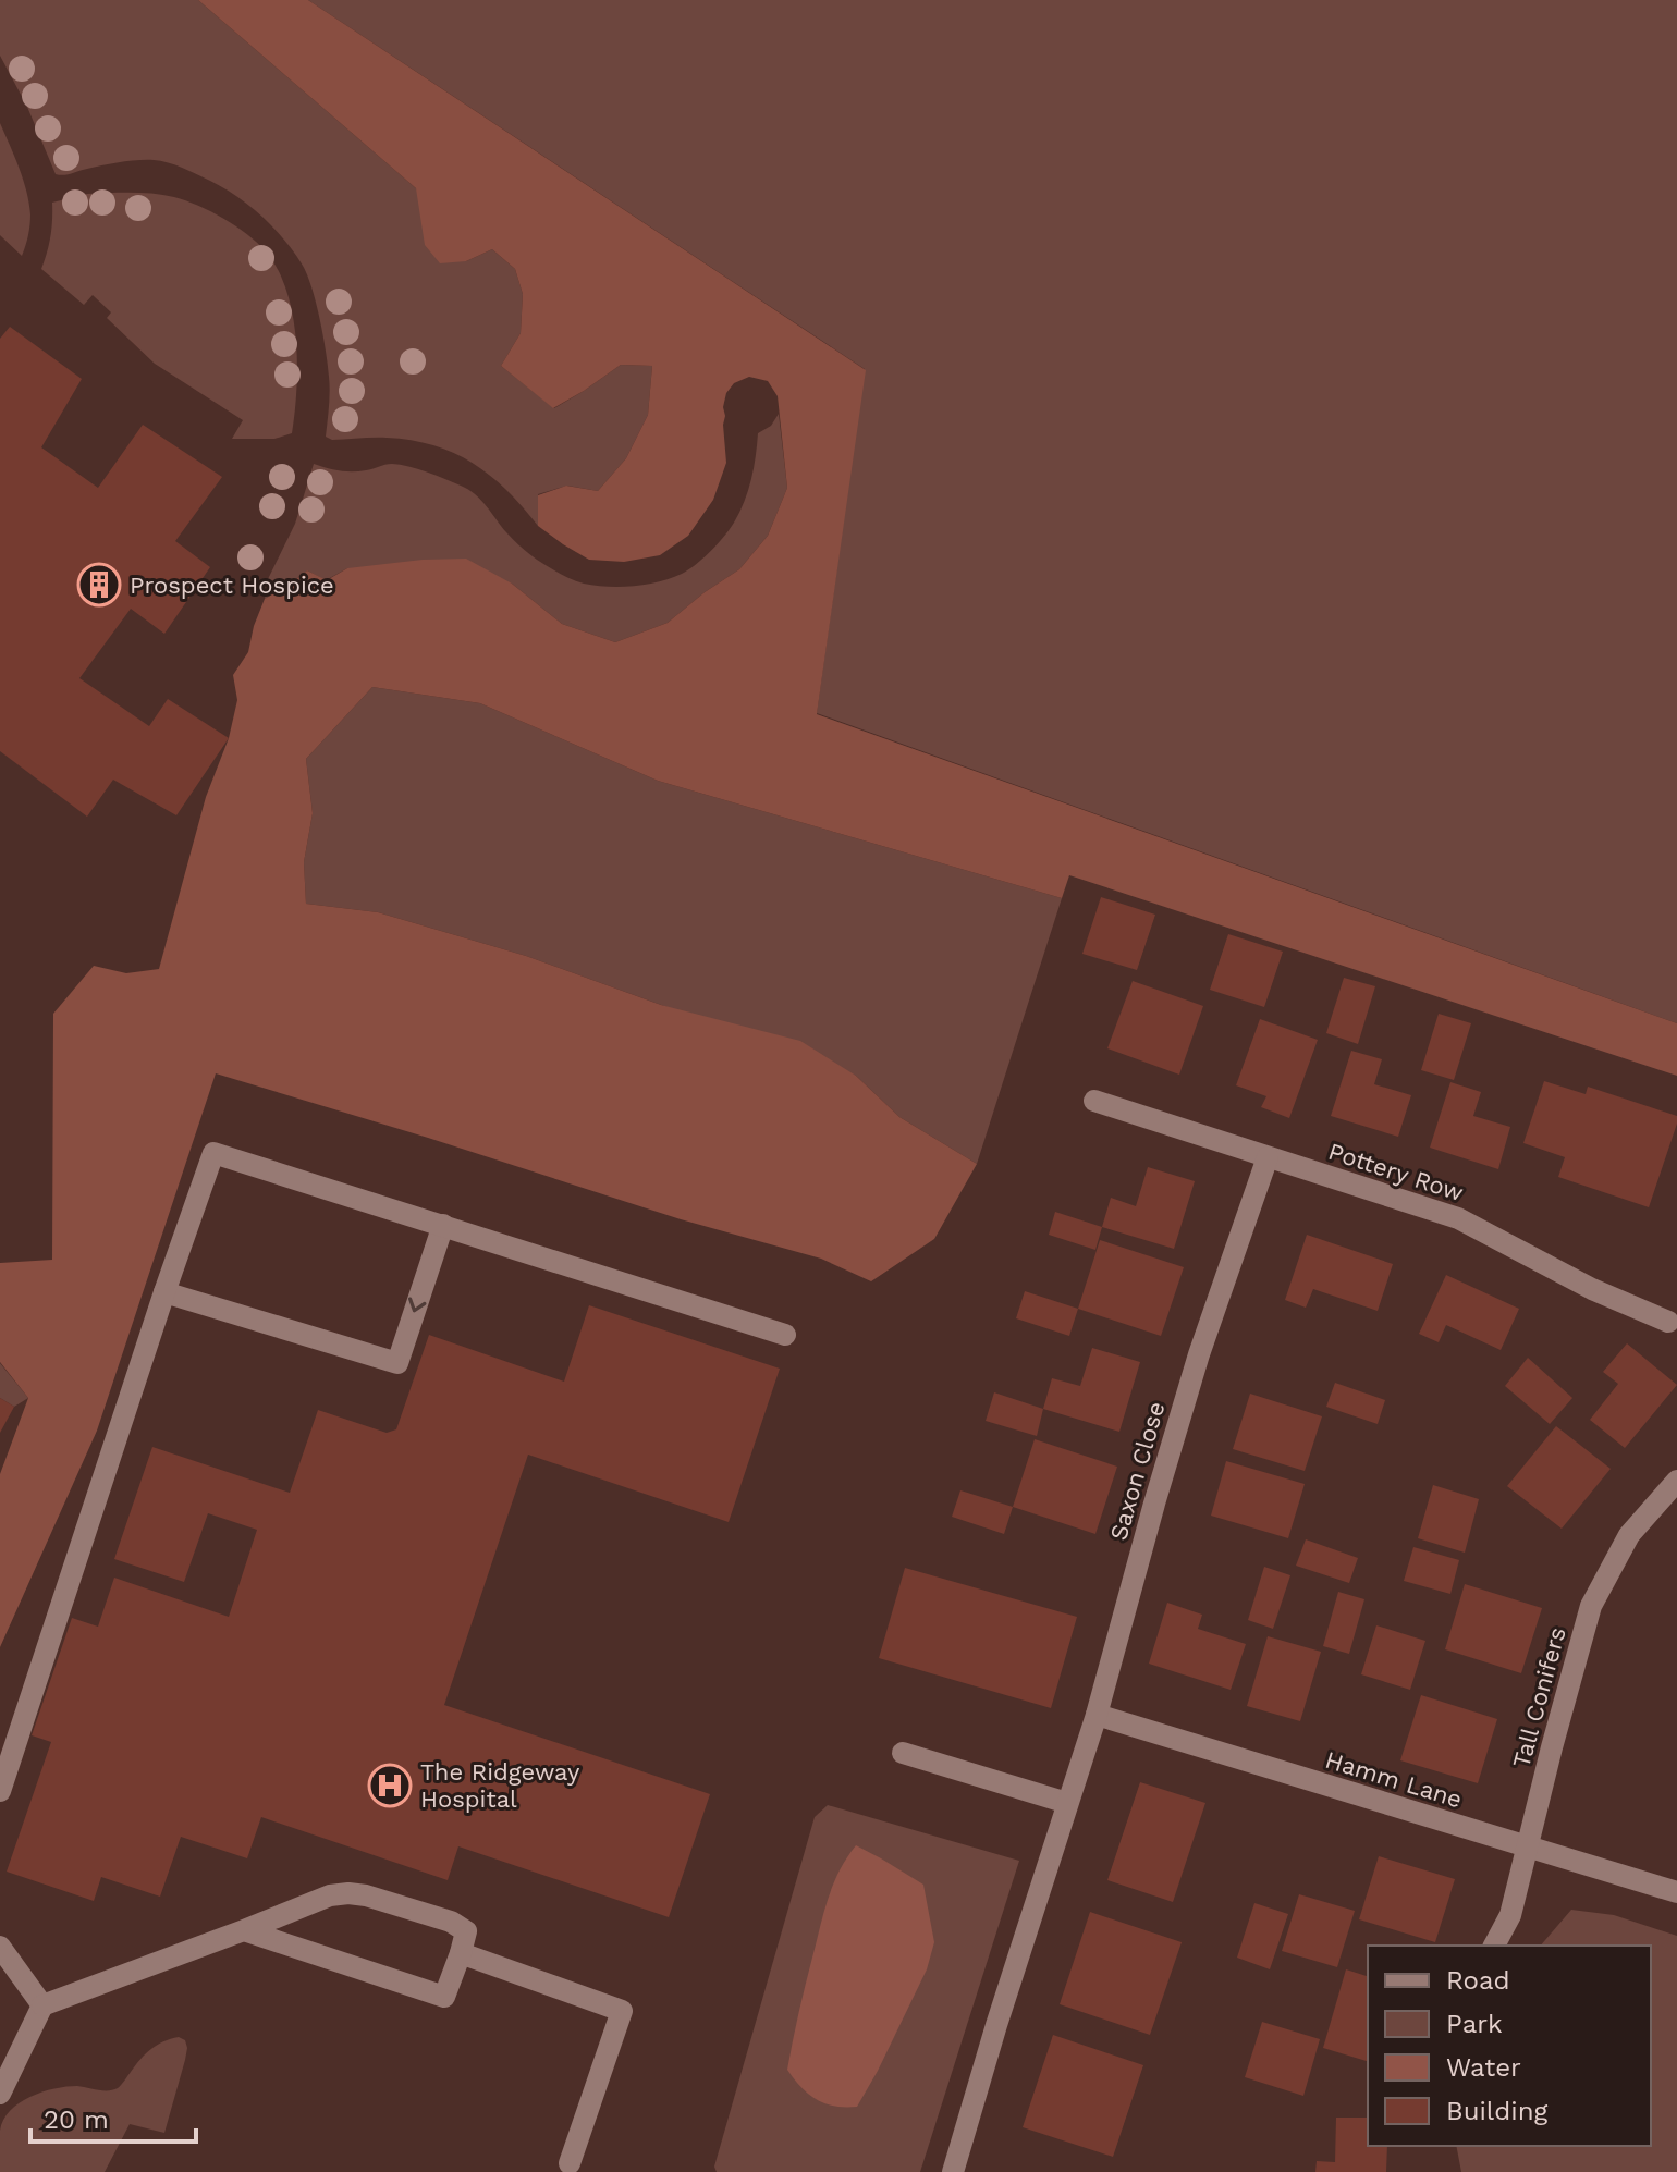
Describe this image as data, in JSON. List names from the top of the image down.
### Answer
{
  "streets": {
    "street": [
      "Pottery Row",
      "Saxon Close",
      "Tall Conifers",
      "Hamm Lane"
    ]
  },
  "crossings": [
    ["Pottery Row", "Saxon Close"],
    ["Saxon Close", "Hamm Lane"],
    ["Tall Conifers", "Hamm Lane"]
  ],
  "places": {
    "building": ["Prospect Hospice"],
    "hospital": ["The Ridgeway Hospital"]
  },
  "legend": [
    "Road",
    "Park",
    "Water",
    "Building"
  ],
  "scale_bar": "20 m"
}
